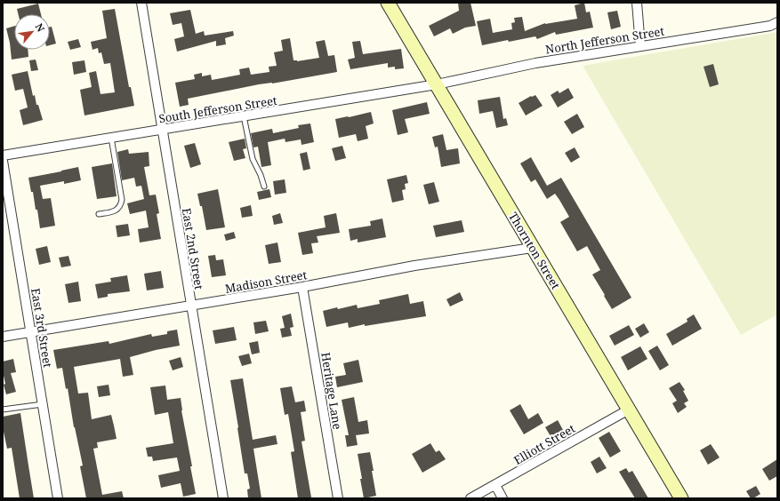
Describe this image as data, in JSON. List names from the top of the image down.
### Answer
{
  "streets": {
    "street": [
      "North Jefferson Street",
      "South Jefferson Street",
      "East 2nd Street",
      "Thornton Street",
      "Madison Street",
      "East 3rd Street",
      "Heritage Lane",
      "Elliott Street"
    ]
  },
  "crossings": [
    ["North Jefferson Street", "South Jefferson Street"],
    ["North Jefferson Street", "Thornton Street"],
    ["South Jefferson Street", "East 2nd Street"],
    ["South Jefferson Street", "Thornton Street"],
    ["East 2nd Street", "Madison Street"],
    ["Thornton Street", "Madison Street"],
    ["Thornton Street", "Elliott Street"],
    ["Madison Street", "East 3rd Street"],
    ["Madison Street", "Heritage Lane"]
  ],
  "north": "top right"
}
